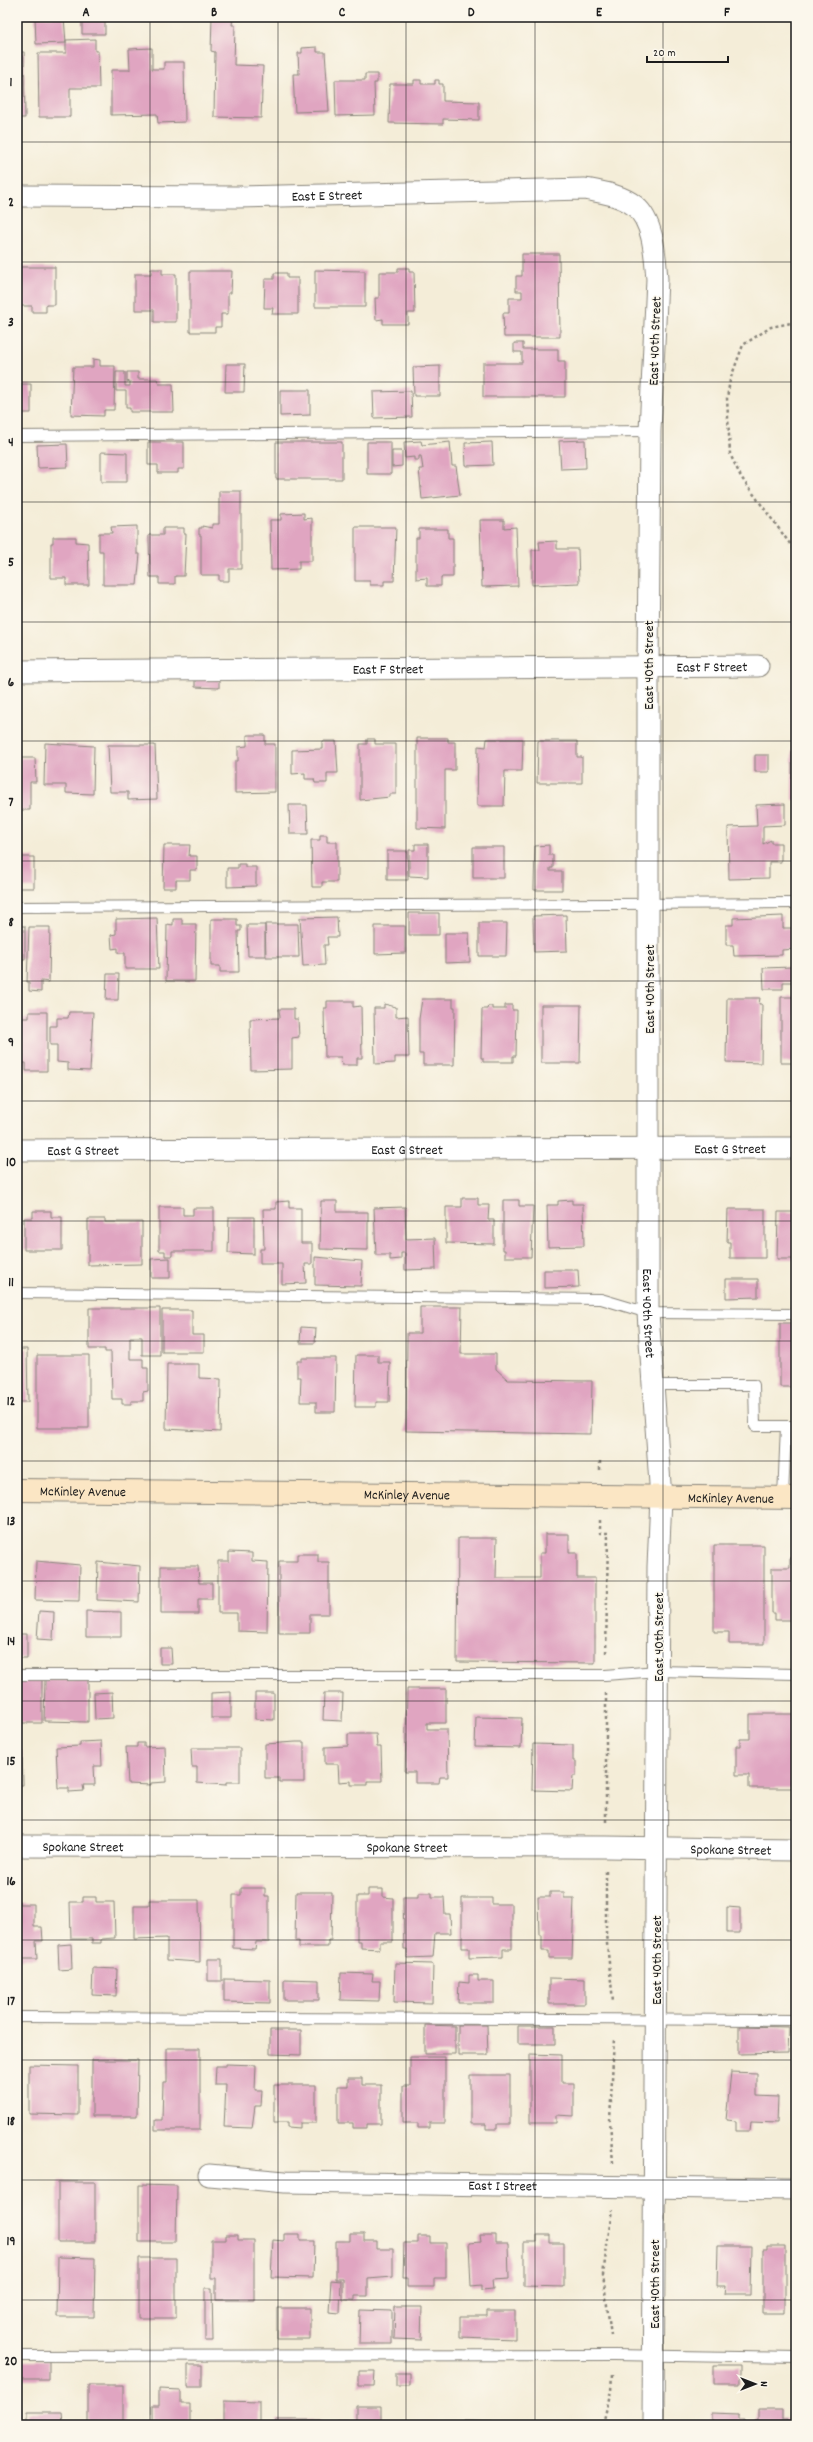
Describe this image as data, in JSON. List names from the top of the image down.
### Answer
{
  "streets": {
    "main road": ["McKinley Avenue"],
    "street": [
      "East E Street",
      "East 40th Street",
      "East F Street",
      "East G Street",
      "Spokane Street",
      "East I Street"
    ]
  },
  "crossings": [
    ["East E Street", "East 40th Street"],
    ["East 40th Street", "East F Street"],
    ["East 40th Street", "East G Street"],
    ["East 40th Street", "McKinley Avenue"],
    ["East 40th Street", "Spokane Street"],
    ["East 40th Street", "East I Street"]
  ],
  "scale_bar": "20 m",
  "north": "right",
  "grid": {
    "columns": [
      "A",
      "B",
      "C",
      "D",
      "E",
      "F"
    ],
    "rows": [
      "1",
      "2",
      "3",
      "4",
      "5",
      "6",
      "7",
      "8",
      "9",
      "10",
      "11",
      "12",
      "13",
      "14",
      "15",
      "16",
      "17",
      "18",
      "19",
      "20"
    ]
  }
}
